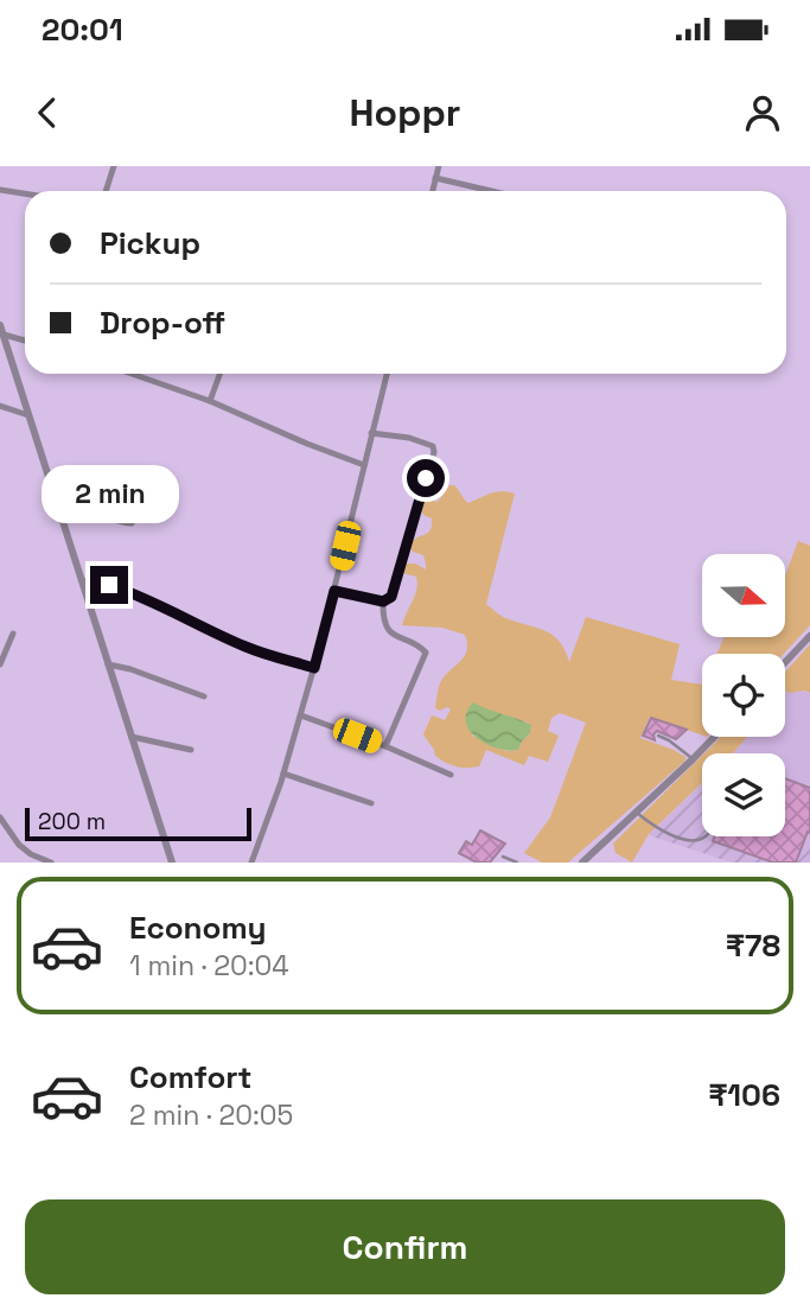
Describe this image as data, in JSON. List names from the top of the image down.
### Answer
{
  "scale_bar": "200 m",
  "north": "right",
  "page": {
    "status": "20:01",
    "header": "Hoppr",
    "banner": ["Pickup", "Drop-off"],
    "bubble": "2 min",
    "scale": "200 m",
    "list": [
      {
        "name": "Economy",
        "note": "1 min · 20:04",
        "value": "₹78"
      },
      {
        "name": "Comfort",
        "note": "2 min · 20:05",
        "value": "₹106"
      }
    ],
    "buttons": "Confirm"
  }
}
